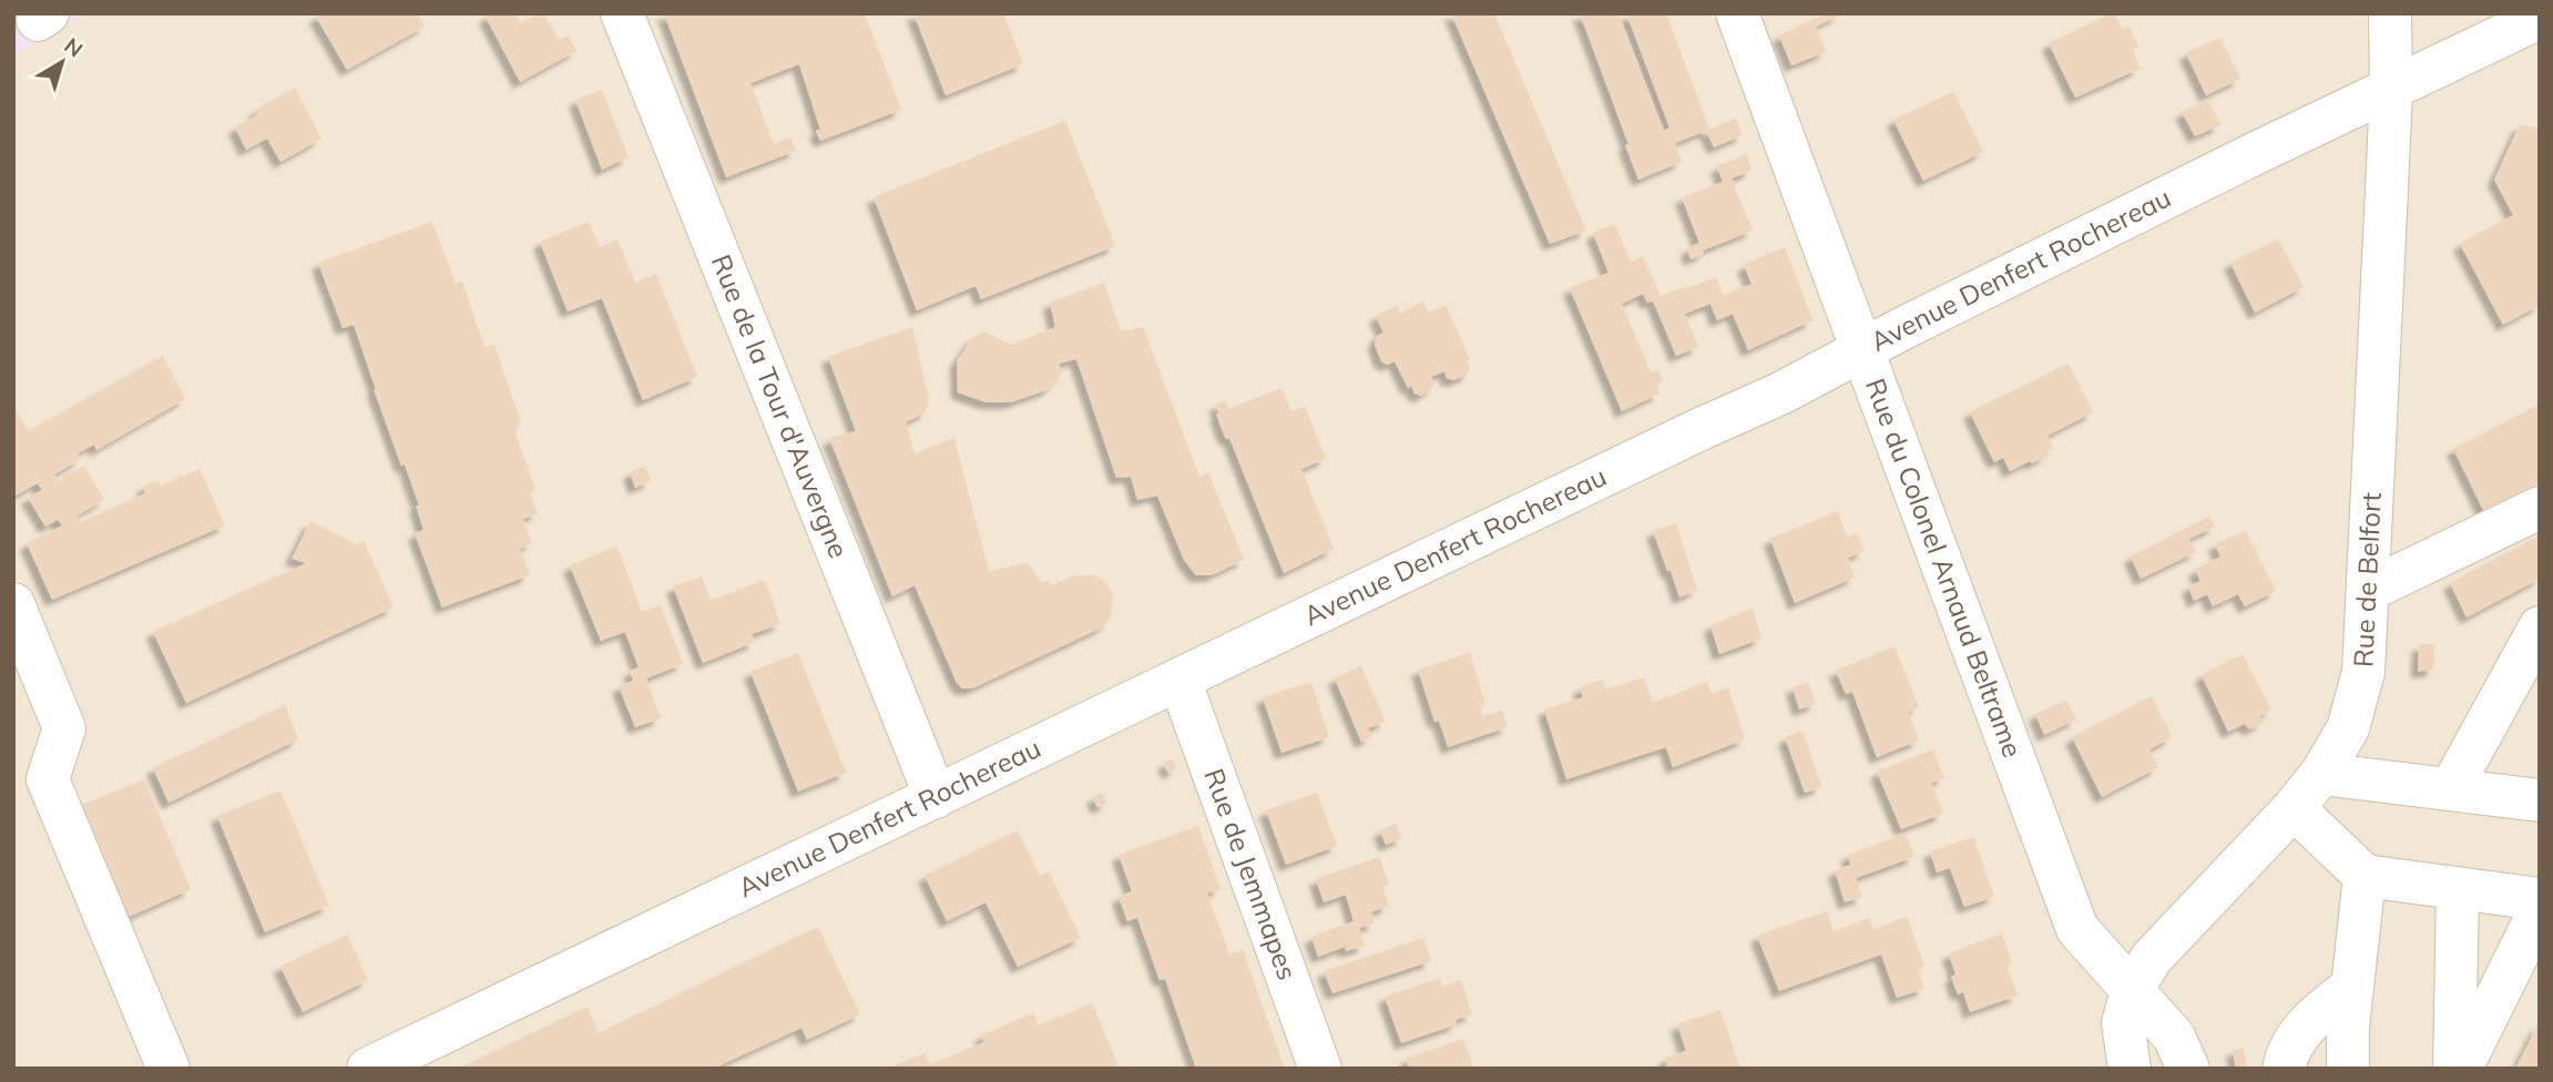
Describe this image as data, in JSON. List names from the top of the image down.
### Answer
{
  "streets": {
    "street": [
      "Avenue Denfert Rochereau",
      "Rue de la Tour d'Auvergne",
      "Rue du Colonel Arnaud Beltrame",
      "Rue de Belfort",
      "Rue de Jemmapes"
    ]
  },
  "crossings": [
    ["Avenue Denfert Rochereau", "Rue de la Tour d'Auvergne"],
    ["Avenue Denfert Rochereau", "Rue du Colonel Arnaud Beltrame"],
    ["Avenue Denfert Rochereau", "Rue de Belfort"],
    ["Avenue Denfert Rochereau", "Rue de Jemmapes"],
    ["Rue du Colonel Arnaud Beltrame", "Rue de Belfort"]
  ],
  "north": "top right"
}
